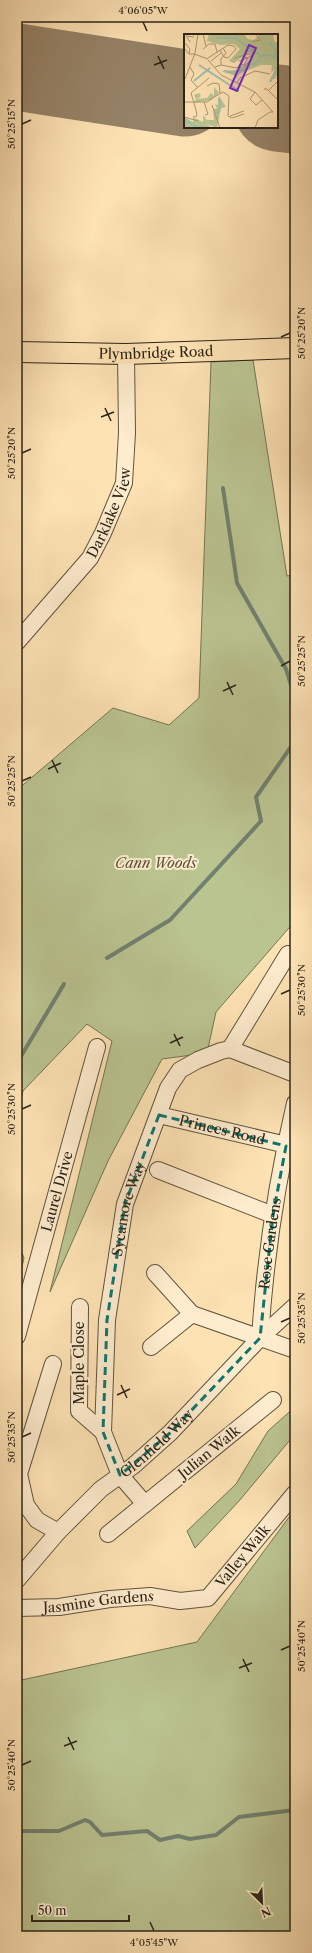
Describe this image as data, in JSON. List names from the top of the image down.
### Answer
{
  "streets": {
    "main road": ["Plymbridge Road"],
    "street": [
      "Darklake View",
      "Princes Road",
      "Laurel Drive",
      "Sycamore Way",
      "Rose Gardens",
      "Maple Close",
      "Glenfield Way",
      "Julian Walk",
      "Valley Walk",
      "Jasmine Gardens"
    ]
  },
  "crossings": [
    ["Plymbridge Road", "Darklake View"],
    ["Princes Road", "Sycamore Way"],
    ["Princes Road", "Rose Gardens"],
    ["Sycamore Way", "Maple Close"],
    ["Sycamore Way", "Glenfield Way"],
    ["Rose Gardens", "Glenfield Way"],
    ["Valley Walk", "Jasmine Gardens"]
  ],
  "parks": ["Cann Woods"],
  "scale_bar": "50 m",
  "north": "bottom right",
  "coordinates": [
    "4°06'05\"W",
    "50°25'15\"N",
    "50°25'20\"N",
    "50°25'25\"N",
    "50°25'30\"N",
    "50°25'35\"N",
    "50°25'40\"N",
    "4°05'45\"W"
  ]
}
